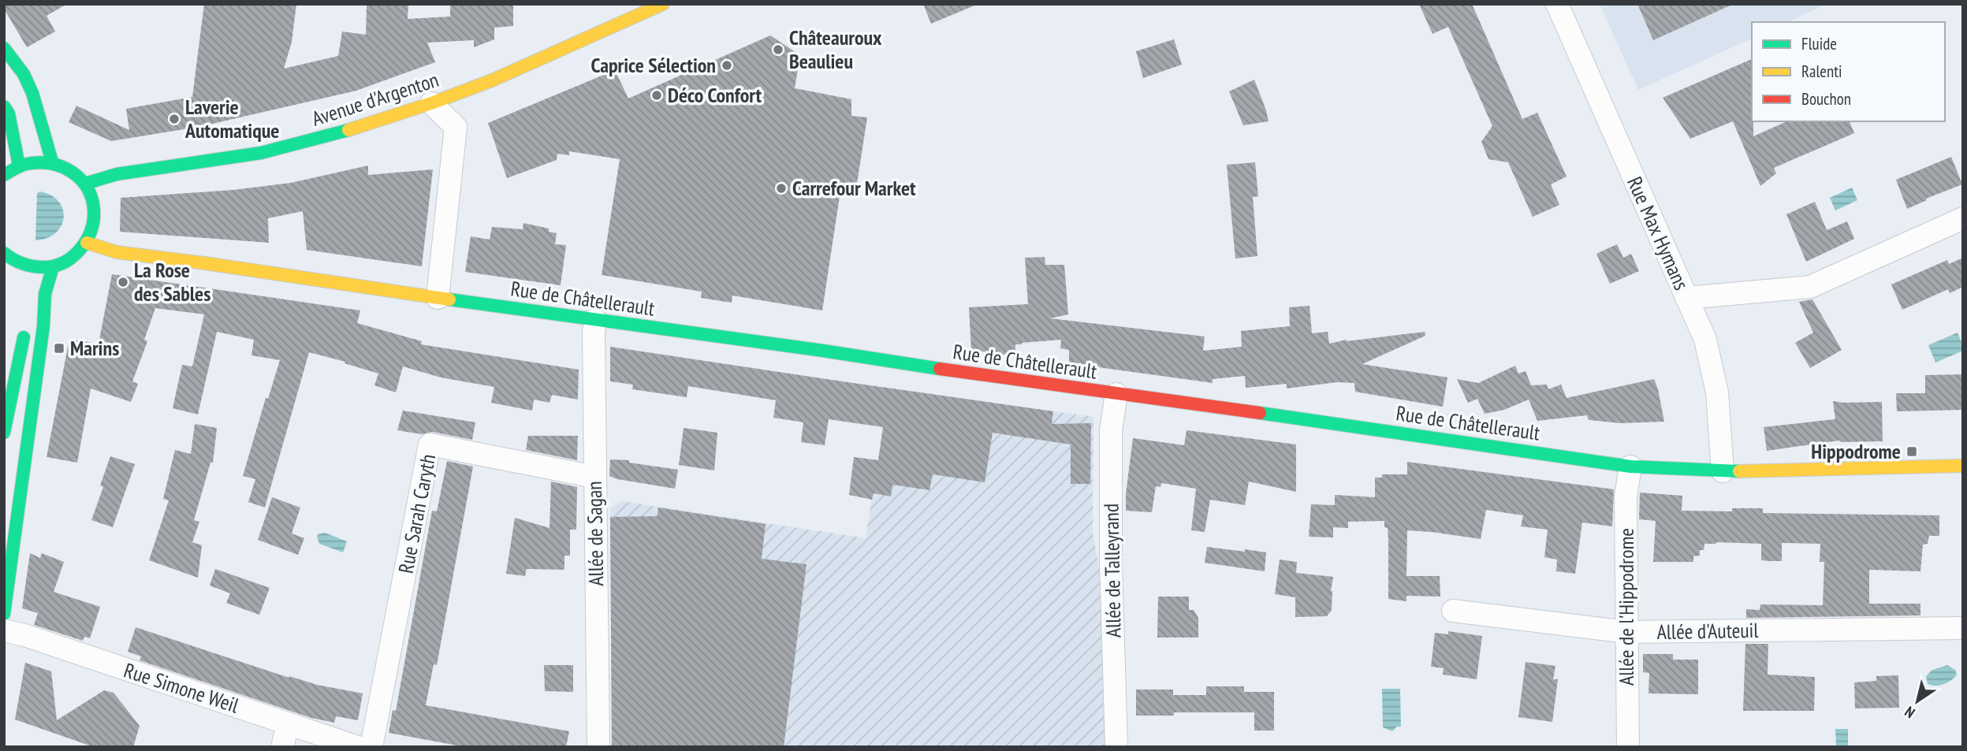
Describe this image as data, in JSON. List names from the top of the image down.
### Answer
{
  "streets": {
    "main road": ["Avenue d'Argenton", "Rue de Châtellerault"],
    "street": [
      "Rue Max Hymans",
      "Rue Sarah Caryth",
      "Allée de Sagan",
      "Allée de Talleyrand",
      "Allée de l'Hippodrome",
      "Allée d'Auteuil",
      "Rue Simone Weil"
    ]
  },
  "crossings": [
    ["Rue Max Hymans", "Rue de Châtellerault"],
    ["Rue de Châtellerault", "Allée de Sagan"],
    ["Rue de Châtellerault", "Allée de Talleyrand"],
    ["Rue de Châtellerault", "Allée de l'Hippodrome"],
    ["Rue Sarah Caryth", "Allée de Sagan"],
    ["Allée de l'Hippodrome", "Allée d'Auteuil"]
  ],
  "places": {
    "other": [
      "Châteauroux Beaulieu",
      "Caprice Sélection",
      "Déco Confort",
      "Laverie Automatique",
      "Carrefour Market",
      "La Rose des Sables"
    ],
    "transit": ["Marins", "Hippodrome"]
  },
  "legend": ["Fluide", "Ralenti", "Bouchon"],
  "north": "bottom left"
}
